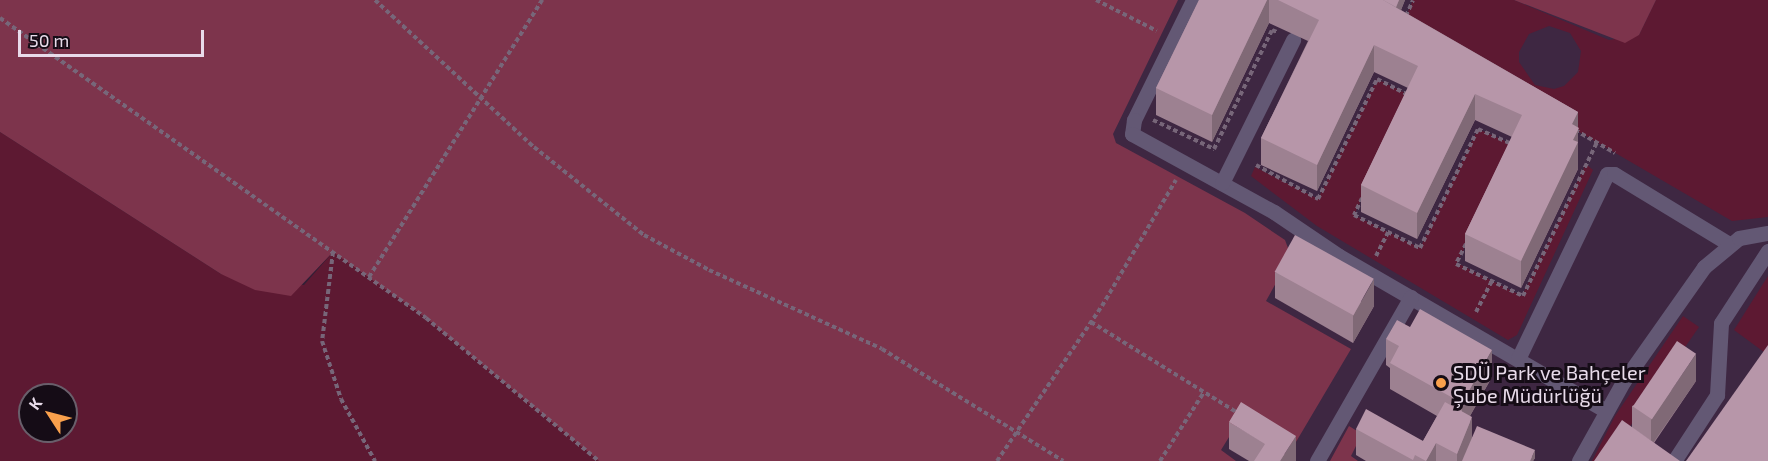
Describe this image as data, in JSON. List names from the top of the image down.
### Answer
{
  "places": ["SDÜ Park ve Bahçeler Şube Müdürlüğü"],
  "scale_bar": "50 m",
  "north": "top left"
}
